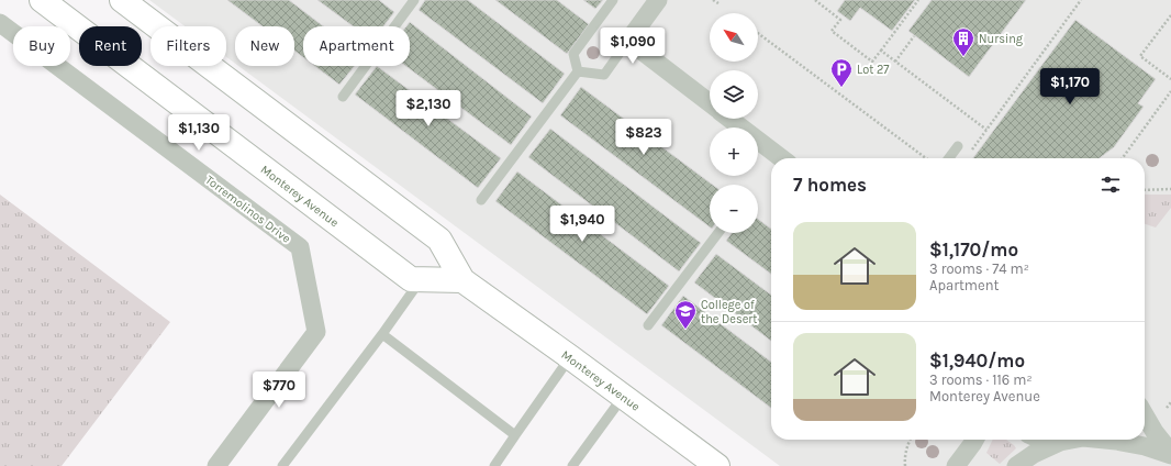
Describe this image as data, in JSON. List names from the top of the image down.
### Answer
{
  "streets": {
    "main road": ["Monterey Avenue"],
    "street": ["Torremolinos Drive"]
  },
  "places": {
    "building": ["Nursing"],
    "parking": ["Lot 27"],
    "school or university": ["College of the Desert"]
  },
  "north": "top left",
  "page": {
    "map_buttons": ["+", "−"],
    "chip": [
      "Buy",
      "Rent",
      "Filters",
      "New",
      "Apartment"
    ],
    "price": [
      "$1,090",
      "$1,170",
      "$2,130",
      "$1,130",
      "$823",
      "$1,940",
      "$770"
    ],
    "heading": "7 homes",
    "list": [
      {
        "name": "$1,170/mo",
        "note": "3 rooms · 74 m² · Apartment"
      },
      {
        "name": "$1,940/mo",
        "note": "3 rooms · 116 m² · Monterey Avenue"
      }
    ]
  }
}
